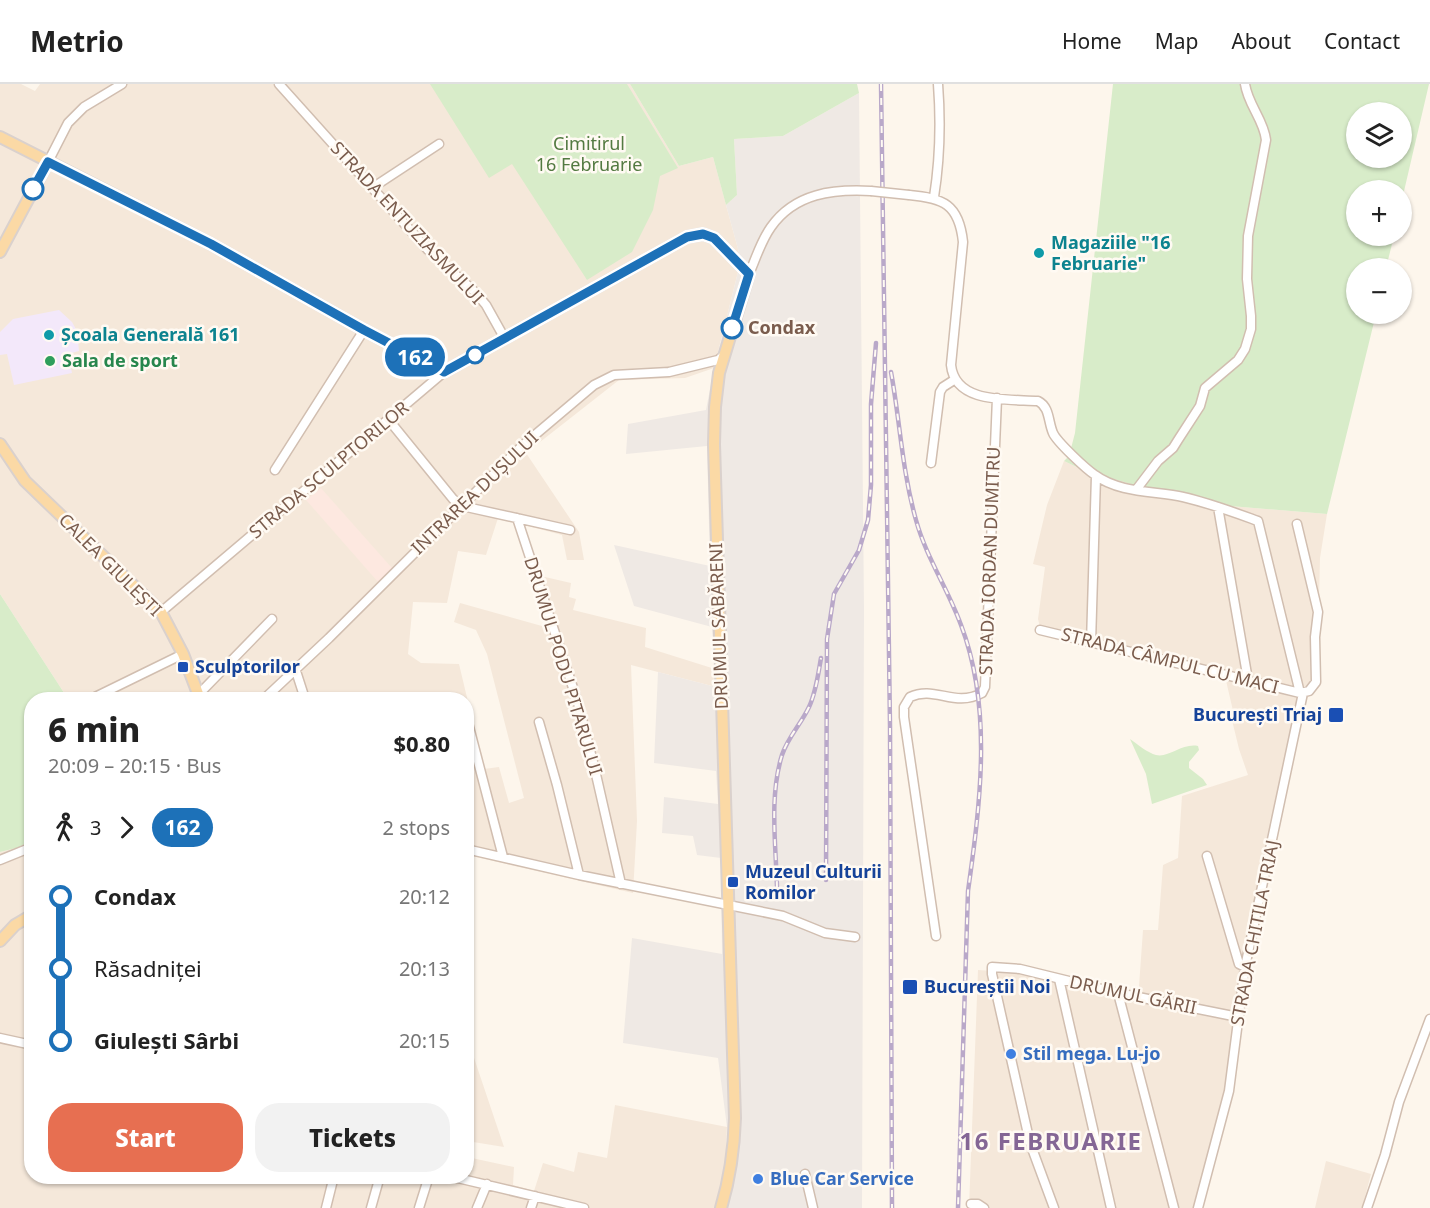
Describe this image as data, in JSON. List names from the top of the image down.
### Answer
{
  "streets": {
    "main road": ["STRADA SCULPTORILOR", "CALEA GIULEȘTI", "DRUMUL SĂBĂRENI"],
    "street": [
      "STRADA ENTUZIASMULUI",
      "INTRAREA DUȘULUI",
      "STRADA IORDAN DUMITRU",
      "STRADA CÂMPUL CU MACI",
      "DRUMUL PODU PITARULUI",
      "STRADA CHITILA TRIAJ",
      "DRUMUL GĂRII"
    ]
  },
  "crossings": [
    ["STRADA ENTUZIASMULUI", "STRADA SCULPTORILOR"],
    ["STRADA SCULPTORILOR", "CALEA GIULEȘTI"],
    ["STRADA SCULPTORILOR", "DRUMUL SĂBĂRENI"],
    ["INTRAREA DUȘULUI", "DRUMUL SĂBĂRENI"],
    ["STRADA CÂMPUL CU MACI", "STRADA CHITILA TRIAJ"],
    ["STRADA CHITILA TRIAJ", "DRUMUL GĂRII"]
  ],
  "districts": ["16 FEBRUARIE"],
  "parks": ["Cimitirul 16 Februarie"],
  "places": {
    "other": [
      "Magaziile \"16 Februarie\"",
      "Condax",
      "Școala Generală 161",
      "Sala de sport",
      "Stil mega. Lu-jo",
      "Blue Car Service"
    ],
    "transit": [
      "Sculptorilor",
      "București Triaj",
      "Muzeul Culturii Romilor",
      "Bucureștii Noi"
    ]
  },
  "lines": ["bus line 162"],
  "page": {
    "header": "Metrio",
    "nav": [
      "Home",
      "Map",
      "About",
      "Contact"
    ],
    "on_map": "162",
    "map_buttons": ["+", "−"],
    "heading": ["6 min", "20:09 – 20:15 · Bus", "$0.80"],
    "legs": ["3", "162", "2 stops"],
    "list": [
      {
        "name": "Condax",
        "value": "20:12"
      },
      {
        "name": "Răsadniței",
        "value": "20:13"
      },
      {
        "name": "Giulești Sârbi",
        "value": "20:15"
      }
    ],
    "buttons": ["Start", "Tickets"]
  }
}
